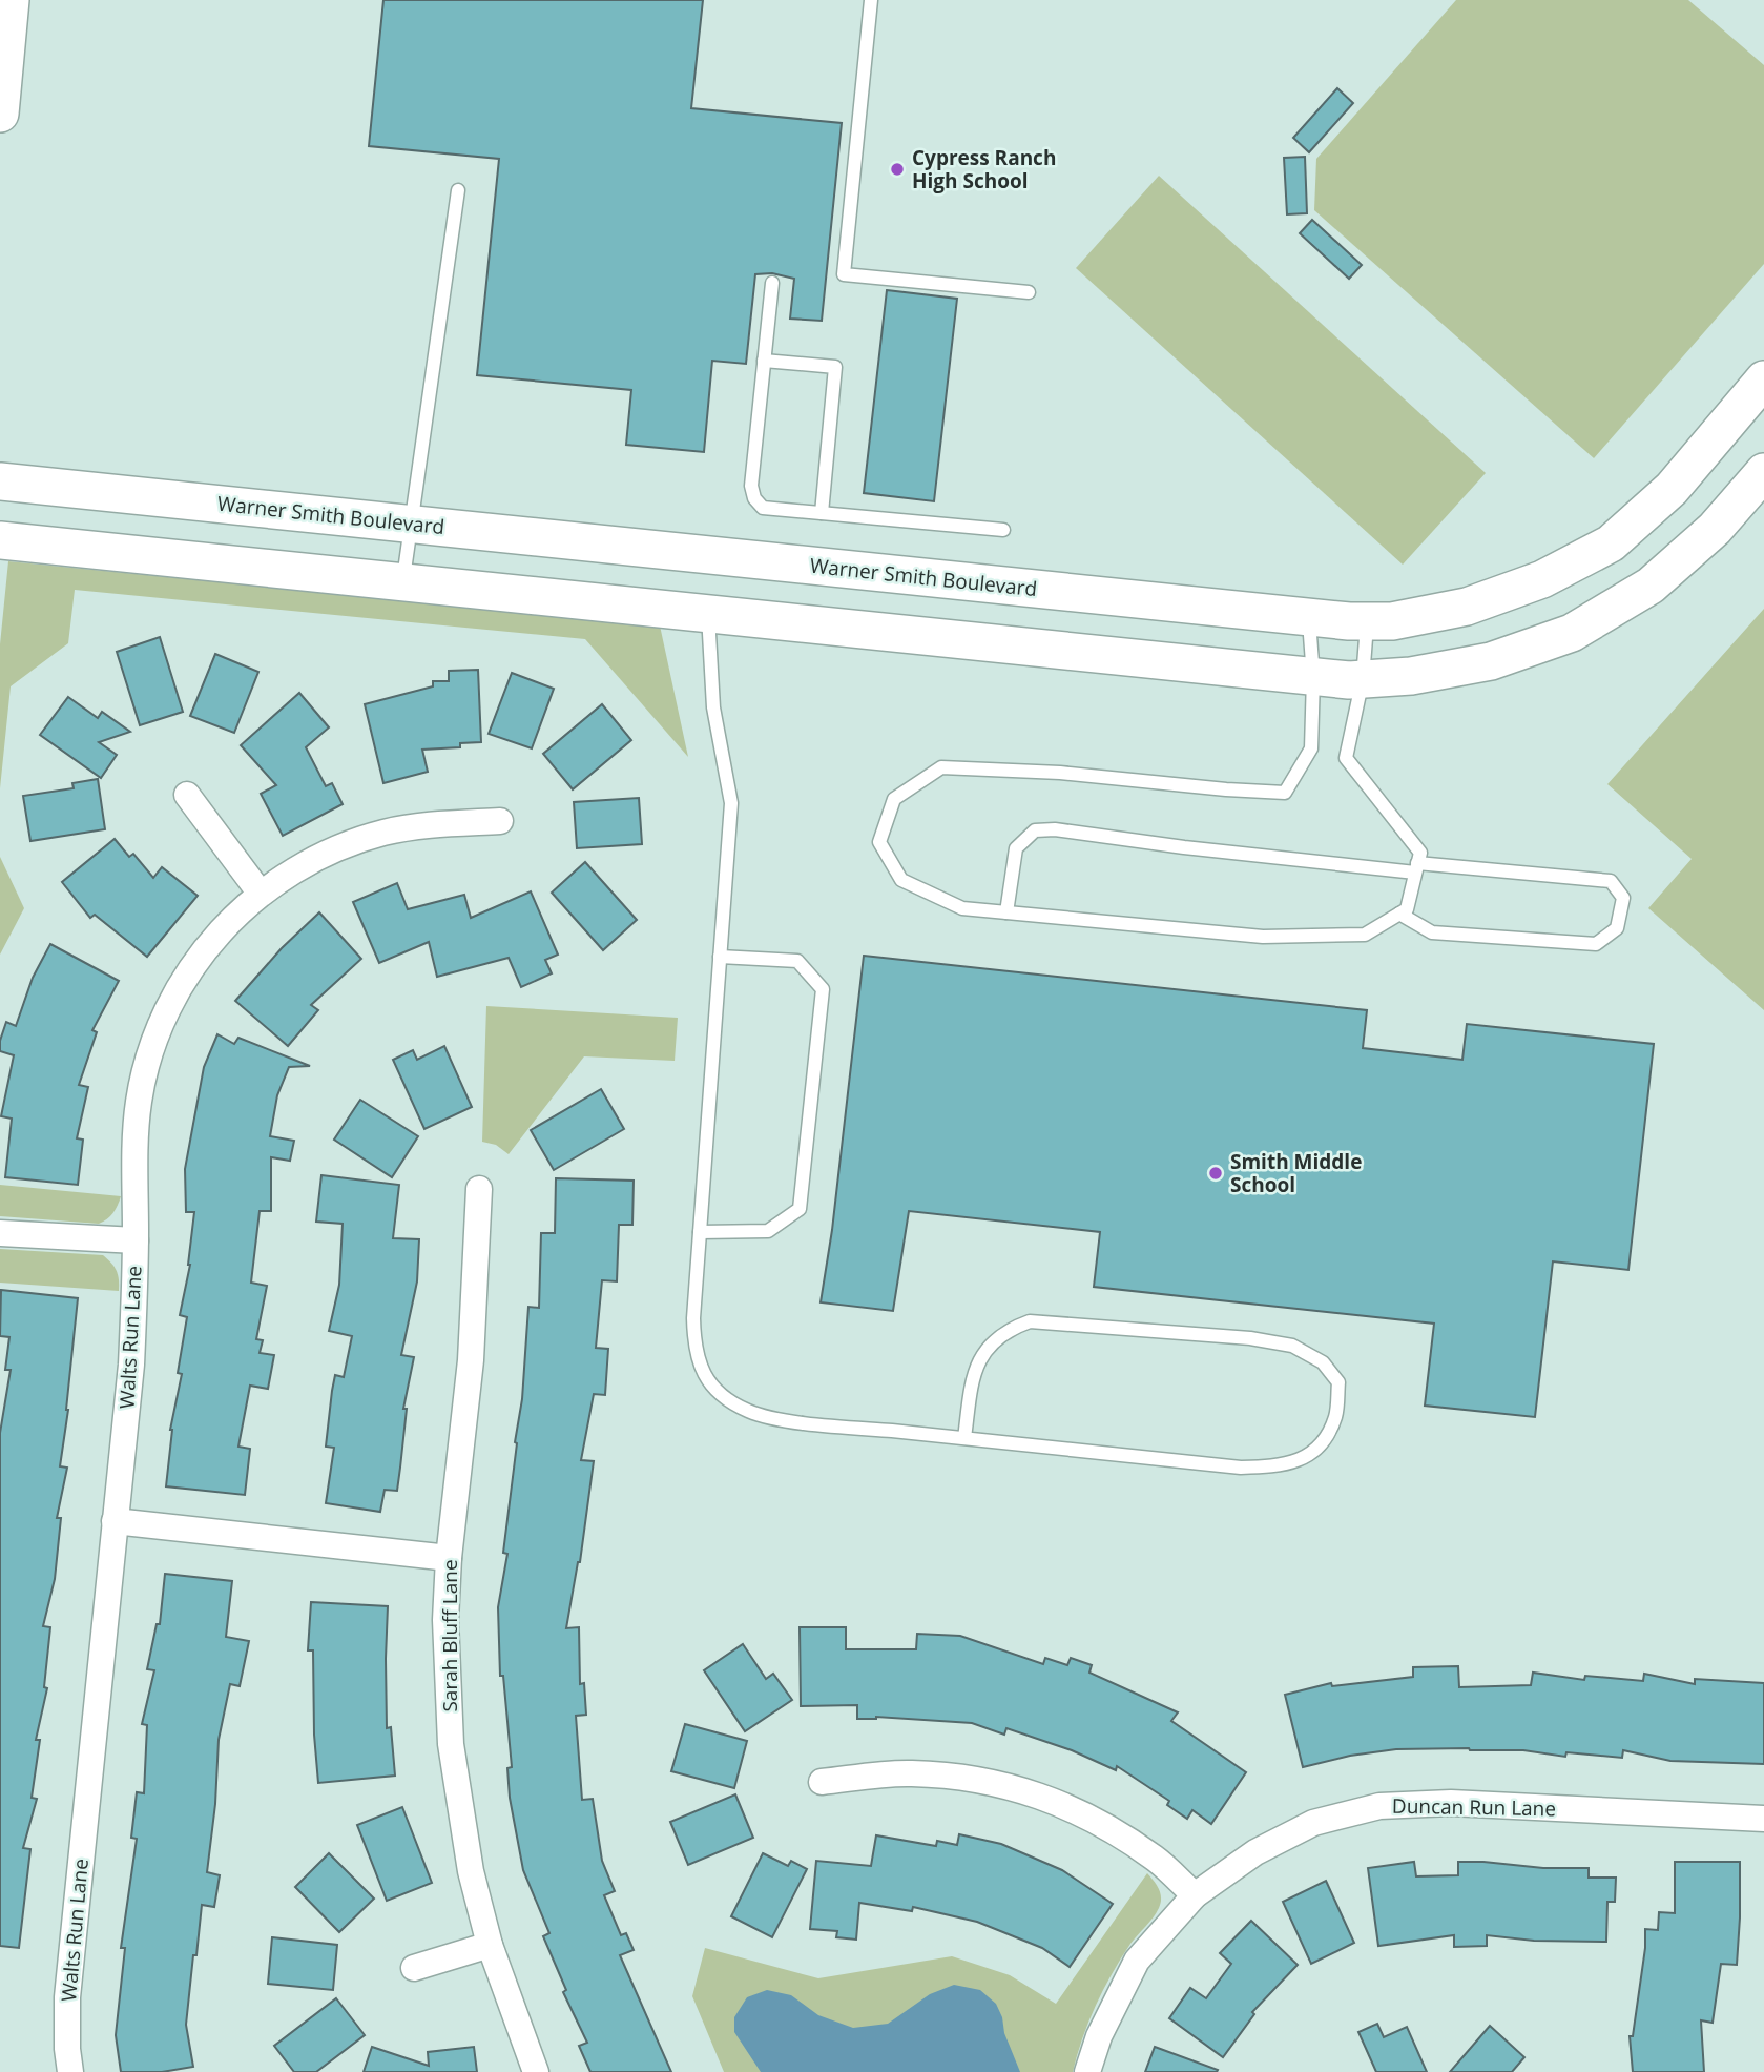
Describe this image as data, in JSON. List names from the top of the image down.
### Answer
{
  "streets": {
    "street": [
      "Warner Smith Boulevard",
      "Walts Run Lane",
      "Sarah Bluff Lane",
      "Duncan Run Lane"
    ]
  },
  "places": ["Cypress Ranch High School", "Smith Middle School"]
}
